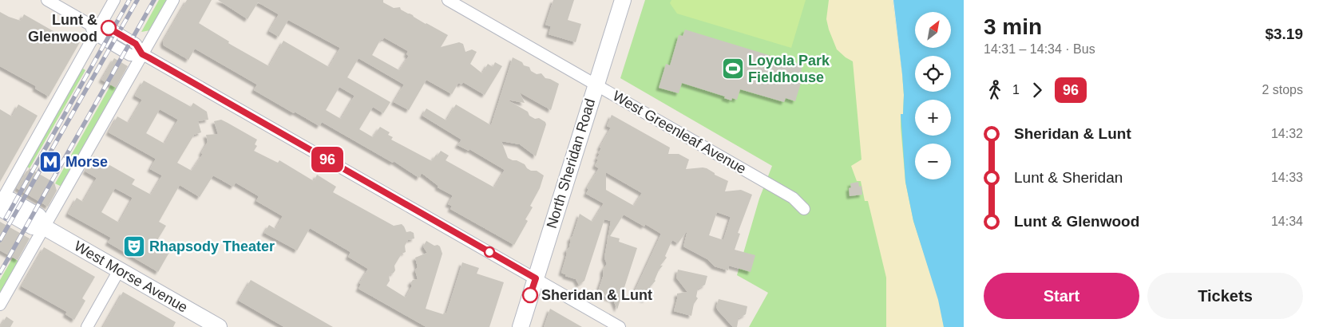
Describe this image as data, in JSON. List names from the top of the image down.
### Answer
{
  "streets": {
    "main road": ["North Sheridan Road", "West Morse Avenue"],
    "street": ["West Greenleaf Avenue"]
  },
  "crossings": [
    ["West Greenleaf Avenue", "North Sheridan Road"]
  ],
  "places": {
    "other": ["Lunt & Glenwood", "Sheridan & Lunt"],
    "sports": ["Loyola Park Fieldhouse"],
    "metro station": ["Morse"],
    "theatre": ["Rhapsody Theater"]
  },
  "lines": ["bus line 96"],
  "north": "top right",
  "page": {
    "on_map": "96",
    "heading": ["3 min", "14:31 – 14:34 · Bus", "$3.19"],
    "map_buttons": ["+", "−"],
    "legs": ["1", "96", "2 stops"],
    "list": [
      {
        "name": "Sheridan & Lunt",
        "value": "14:32"
      },
      {
        "name": "Lunt & Sheridan",
        "value": "14:33"
      },
      {
        "name": "Lunt & Glenwood",
        "value": "14:34"
      }
    ],
    "buttons": ["Start", "Tickets"]
  }
}
